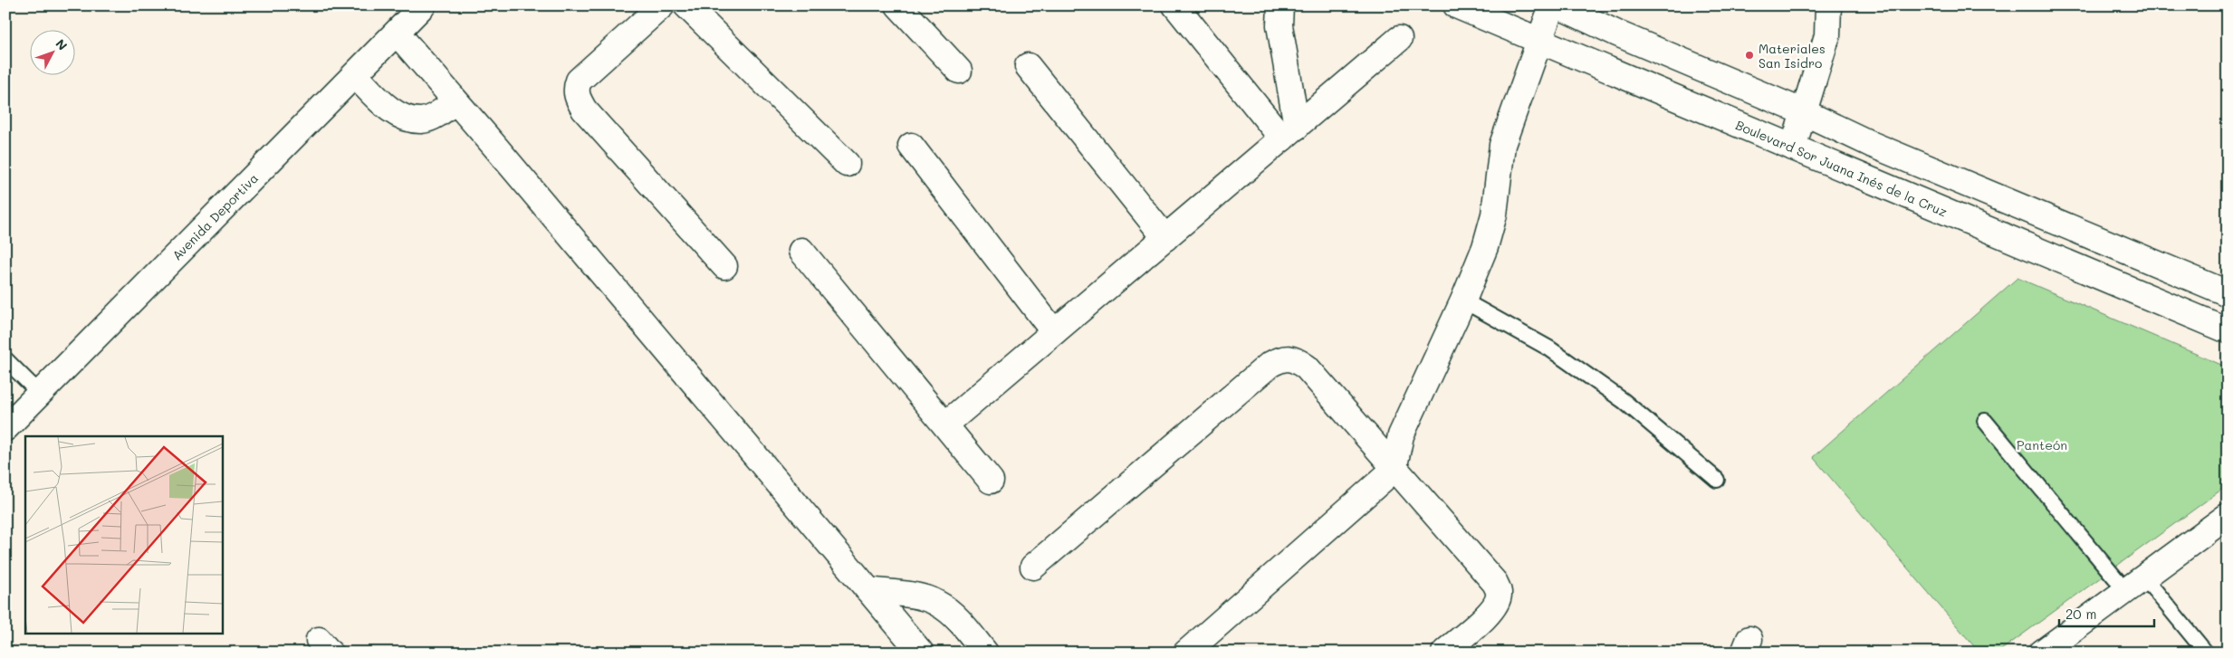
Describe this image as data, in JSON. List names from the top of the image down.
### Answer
{
  "streets": {
    "street": ["Boulevard Sor Juana Inés de la Cruz", "Avenida Deportiva"]
  },
  "parks": ["Panteón"],
  "places": ["Materiales San Isidro"],
  "scale_bar": "20 m",
  "north": "top right"
}
